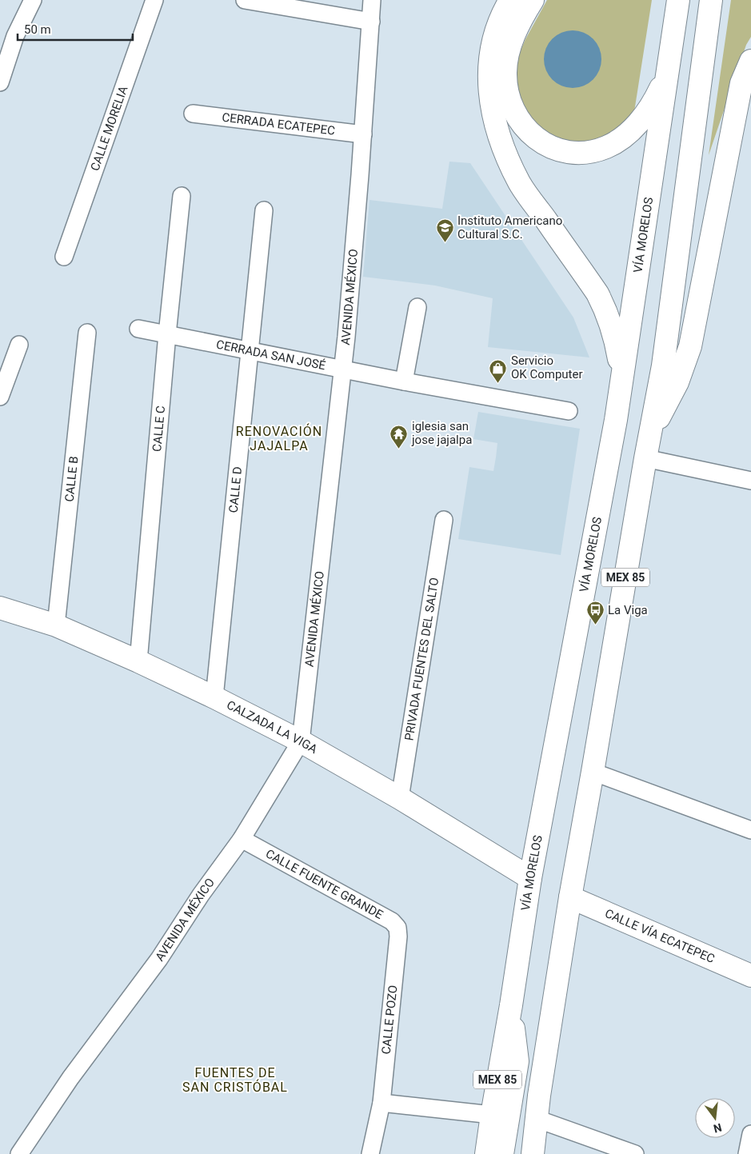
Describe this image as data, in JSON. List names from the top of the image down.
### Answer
{
  "streets": {
    "main road": [
      "VÍA MORELOS",
      "MEX 85",
      "CALZADA LA VIGA",
      "CALLE VÍA ECATEPEC"
    ],
    "street": [
      "CERRADA ECATEPEC",
      "CALLE MORELIA",
      "AVENIDA MÉXICO",
      "CERRADA SAN JOSÉ",
      "CALLE C",
      "CALLE B",
      "CALLE D",
      "PRIVADA FUENTES DEL SALTO",
      "CALLE FUENTE GRANDE",
      "CALLE POZO"
    ]
  },
  "crossings": [
    ["CERRADA ECATEPEC", "AVENIDA MÉXICO"],
    ["VÍA MORELOS", "CALZADA LA VIGA"],
    ["AVENIDA MÉXICO", "CERRADA SAN JOSÉ"],
    ["AVENIDA MÉXICO", "CALZADA LA VIGA"],
    ["AVENIDA MÉXICO", "CALLE FUENTE GRANDE"],
    ["CERRADA SAN JOSÉ", "CALLE C"],
    ["CERRADA SAN JOSÉ", "CALLE D"],
    ["CALLE C", "CALZADA LA VIGA"],
    ["CALLE B", "CALZADA LA VIGA"],
    ["CALLE D", "CALZADA LA VIGA"],
    ["MEX 85", "CALLE VÍA ECATEPEC"],
    ["PRIVADA FUENTES DEL SALTO", "CALZADA LA VIGA"],
    ["CALLE FUENTE GRANDE", "CALLE POZO"]
  ],
  "districts": ["RENOVACIÓN JAJALPA", "FUENTES DE SAN CRISTÓBAL"],
  "places": {
    "school or university": ["Instituto Americano Cultural S.C."],
    "shop": ["Servicio OK Computer"],
    "temple": ["iglesia san jose jajalpa"],
    "bus stop": ["La Viga"]
  },
  "scale_bar": "50 m",
  "north": "bottom"
}
